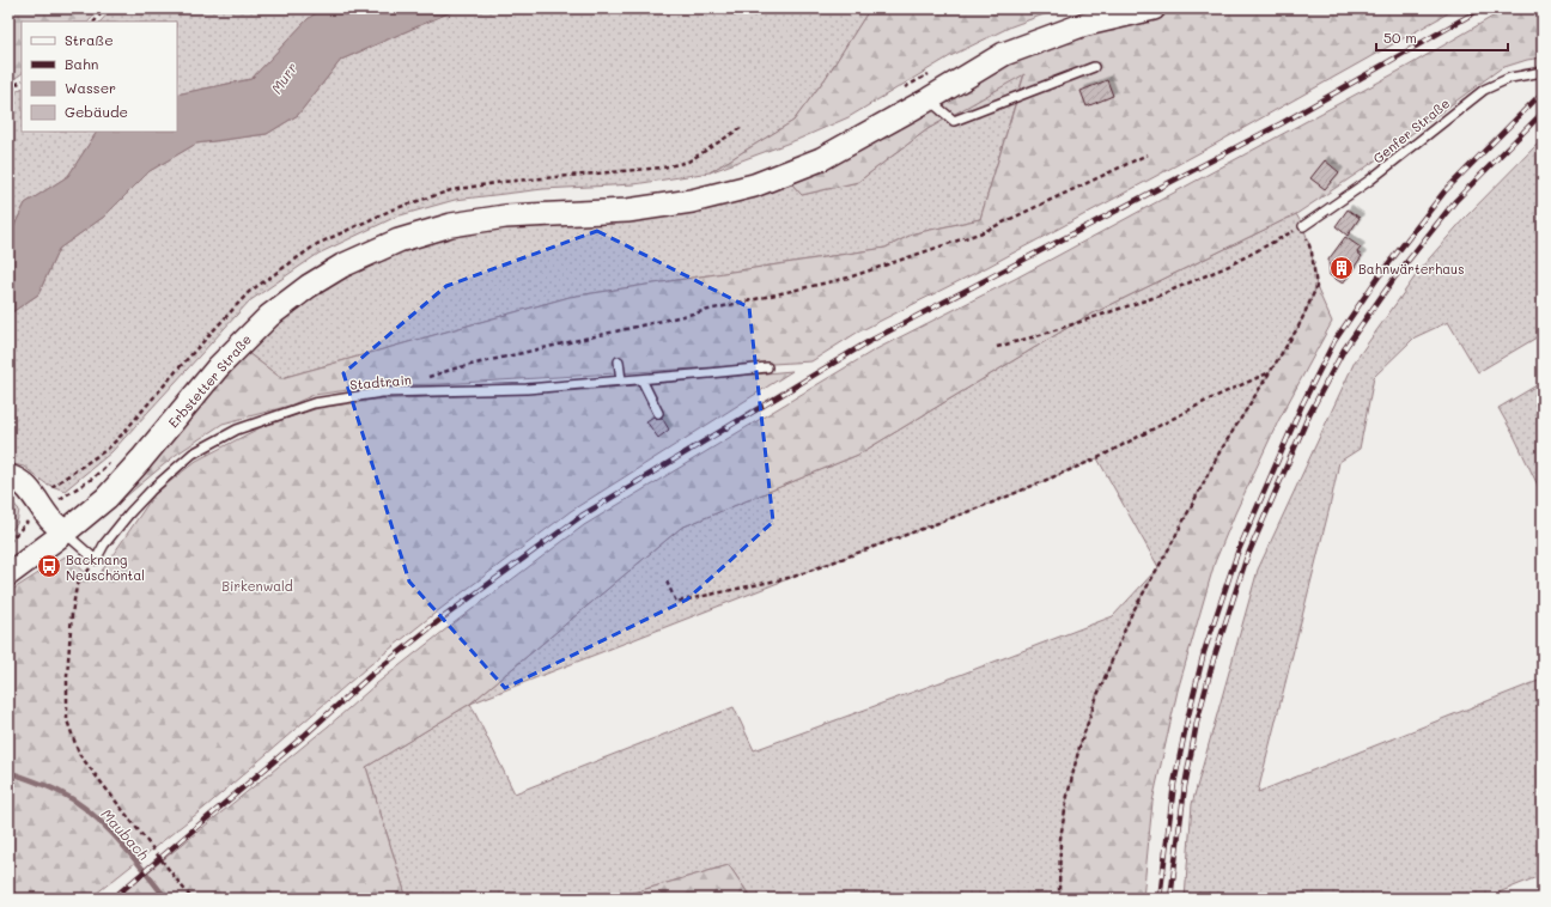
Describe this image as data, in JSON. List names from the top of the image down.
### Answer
{
  "streets": {
    "street": ["Erbstetter Straße"],
    "lane": ["Genfer Straße", "Stadtrain"]
  },
  "water": ["Murr", "Maubach"],
  "parks": ["Birkenwald"],
  "places": {
    "building": ["Bahnwärterhaus"],
    "bus stop": ["Backnang Neuschöntal"]
  },
  "legend": [
    "Straße",
    "Bahn",
    "Wasser",
    "Gebäude"
  ],
  "scale_bar": "50 m"
}
